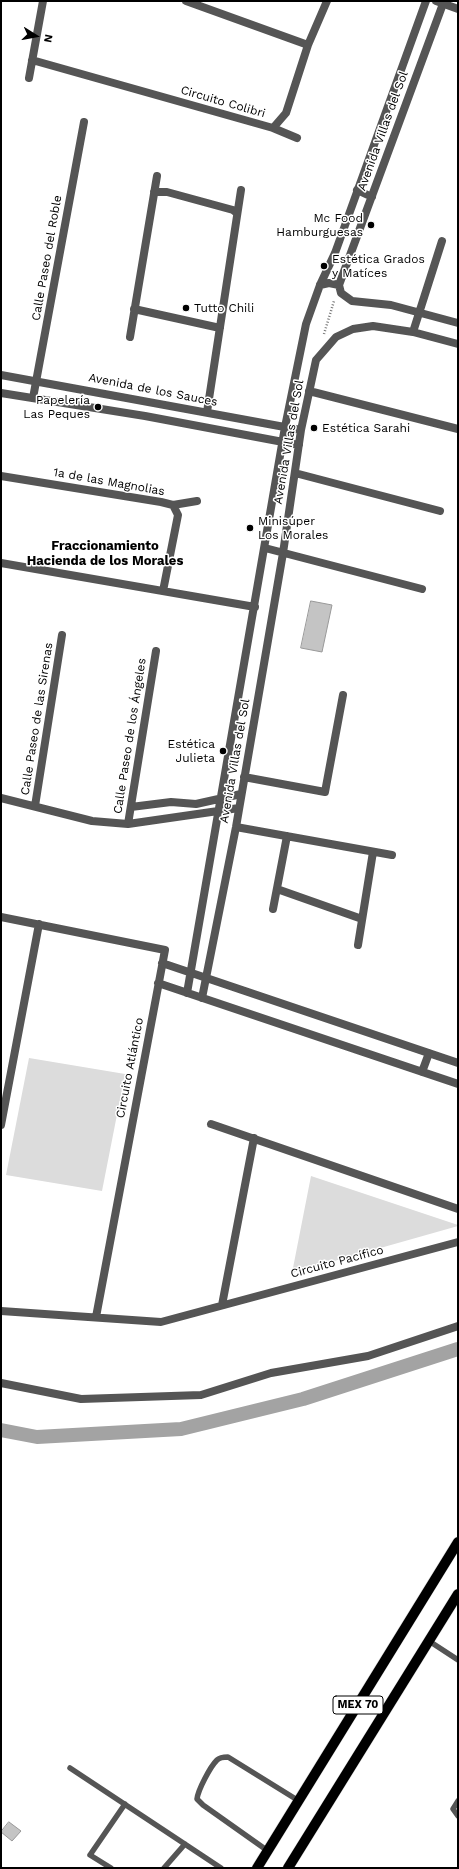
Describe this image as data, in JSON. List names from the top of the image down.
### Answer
{
  "streets": {
    "main road": ["MEX 70"],
    "street": [
      "Circuito Colibri",
      "Avenida Villas del Sol",
      "Calle Paseo del Roble",
      "Avenida de los Sauces",
      "1a de las Magnolias",
      "Calle Paseo de las Sirenas",
      "Calle Paseo de los Ángeles",
      "Circuito Atlántico",
      "Circuito Pacífico"
    ]
  },
  "crossings": [
    ["Avenida Villas del Sol", "Avenida de los Sauces"],
    ["Calle Paseo del Roble", "Avenida de los Sauces"],
    ["Circuito Atlántico", "Circuito Pacífico"]
  ],
  "districts": ["Fraccionamiento Hacienda de los Morales"],
  "places": [
    "Mc Food Hamburguesas",
    "Estética Grados y Matíces",
    "Tutto Chili",
    "Papelería Las Peques",
    "Estética Sarahi",
    "Minisúper Los Morales",
    "Estética Julieta"
  ],
  "north": "right"
}
